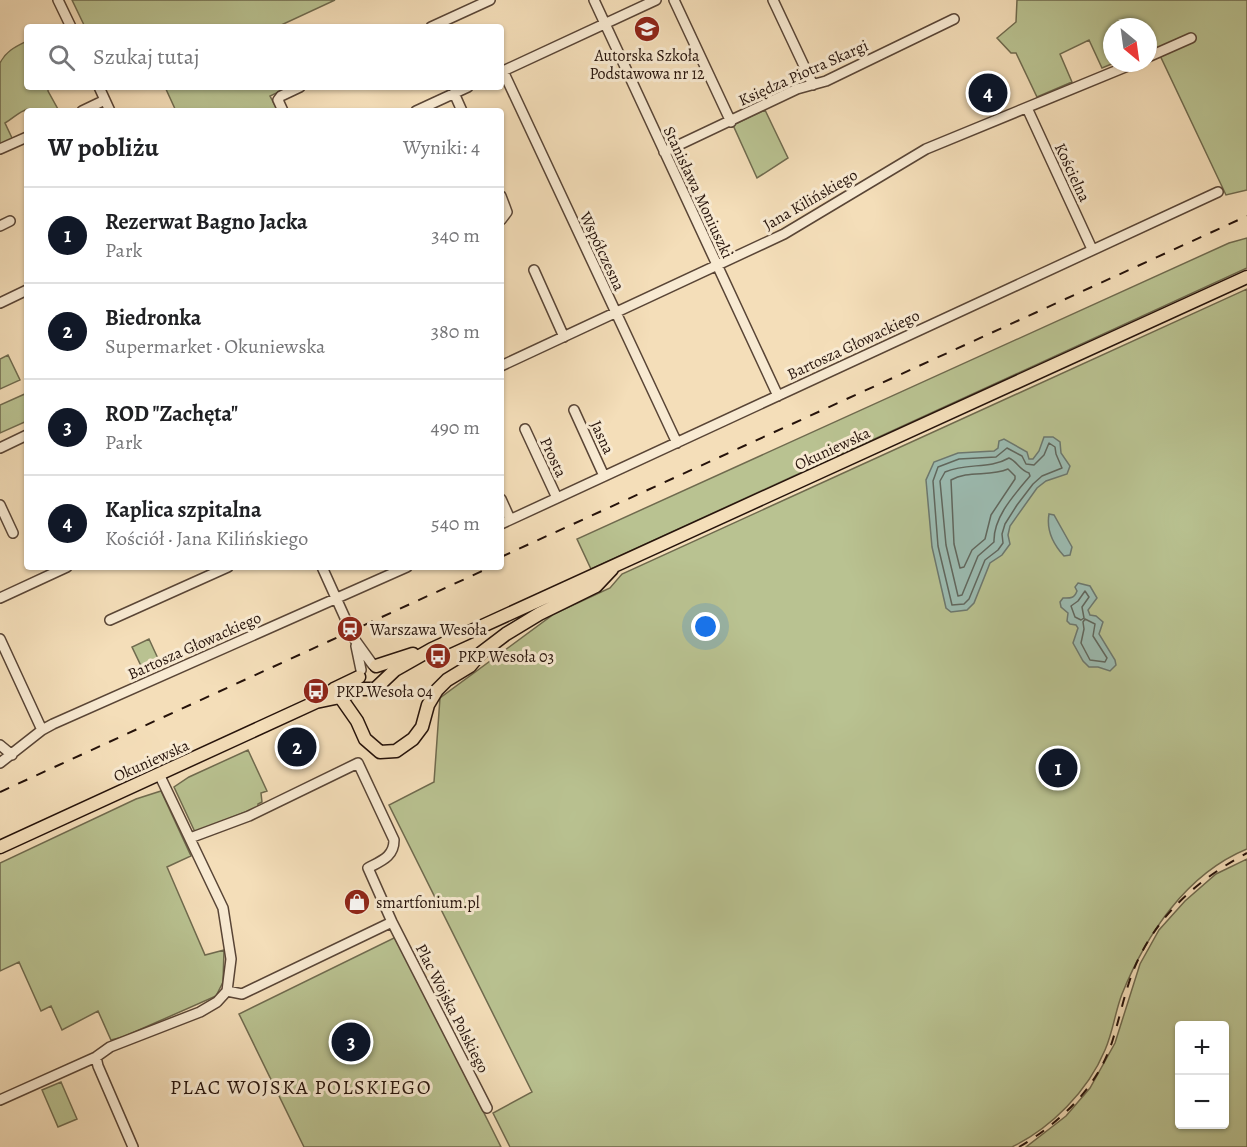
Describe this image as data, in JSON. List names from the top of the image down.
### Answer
{
  "streets": {
    "main road": ["Okuniewska"],
    "street": [
      "Księdza Piotra Skargi",
      "Kościelna",
      "Stanisława Moniuszki",
      "Jana Kilińskiego",
      "Współczesna",
      "Bartosza Głowackiego",
      "Jasna",
      "Prosta",
      "Plac Wojska Polskiego"
    ]
  },
  "crossings": [
    ["Księdza Piotra Skargi", "Stanisława Moniuszki"],
    ["Kościelna", "Jana Kilińskiego"],
    ["Kościelna", "Bartosza Głowackiego"],
    ["Stanisława Moniuszki", "Jana Kilińskiego"],
    ["Stanisława Moniuszki", "Bartosza Głowackiego"],
    ["Jana Kilińskiego", "Współczesna"],
    ["Współczesna", "Bartosza Głowackiego"],
    ["Bartosza Głowackiego", "Jasna"],
    ["Bartosza Głowackiego", "Prosta"]
  ],
  "districts": ["PLAC WOJSKA POLSKIEGO"],
  "places": {
    "school or university": ["Autorska Szkoła Podstawowa nr 12"],
    "station": ["Warszawa Wesoła"],
    "bus stop": ["PKP Wesoła 03", "PKP Wesoła 04"],
    "shop": ["smartfonium.pl"]
  },
  "north": "bottom right",
  "page": {
    "search": "Szukaj tutaj",
    "pins": [
      "4",
      "2",
      "1",
      "3"
    ],
    "heading": ["W pobliżu", "Wyniki: 4"],
    "list": [
      {
        "mark": "1",
        "name": "Rezerwat Bagno Jacka",
        "note": "Park",
        "value": "340 m"
      },
      {
        "mark": "2",
        "name": "Biedronka",
        "note": "Supermarket · Okuniewska",
        "value": "380 m"
      },
      {
        "mark": "3",
        "name": "ROD \"Zachęta\"",
        "note": "Park",
        "value": "490 m"
      },
      {
        "mark": "4",
        "name": "Kaplica szpitalna",
        "note": "Kościół · Jana Kilińskiego",
        "value": "540 m"
      }
    ],
    "map_buttons": ["+", "−"]
  }
}
